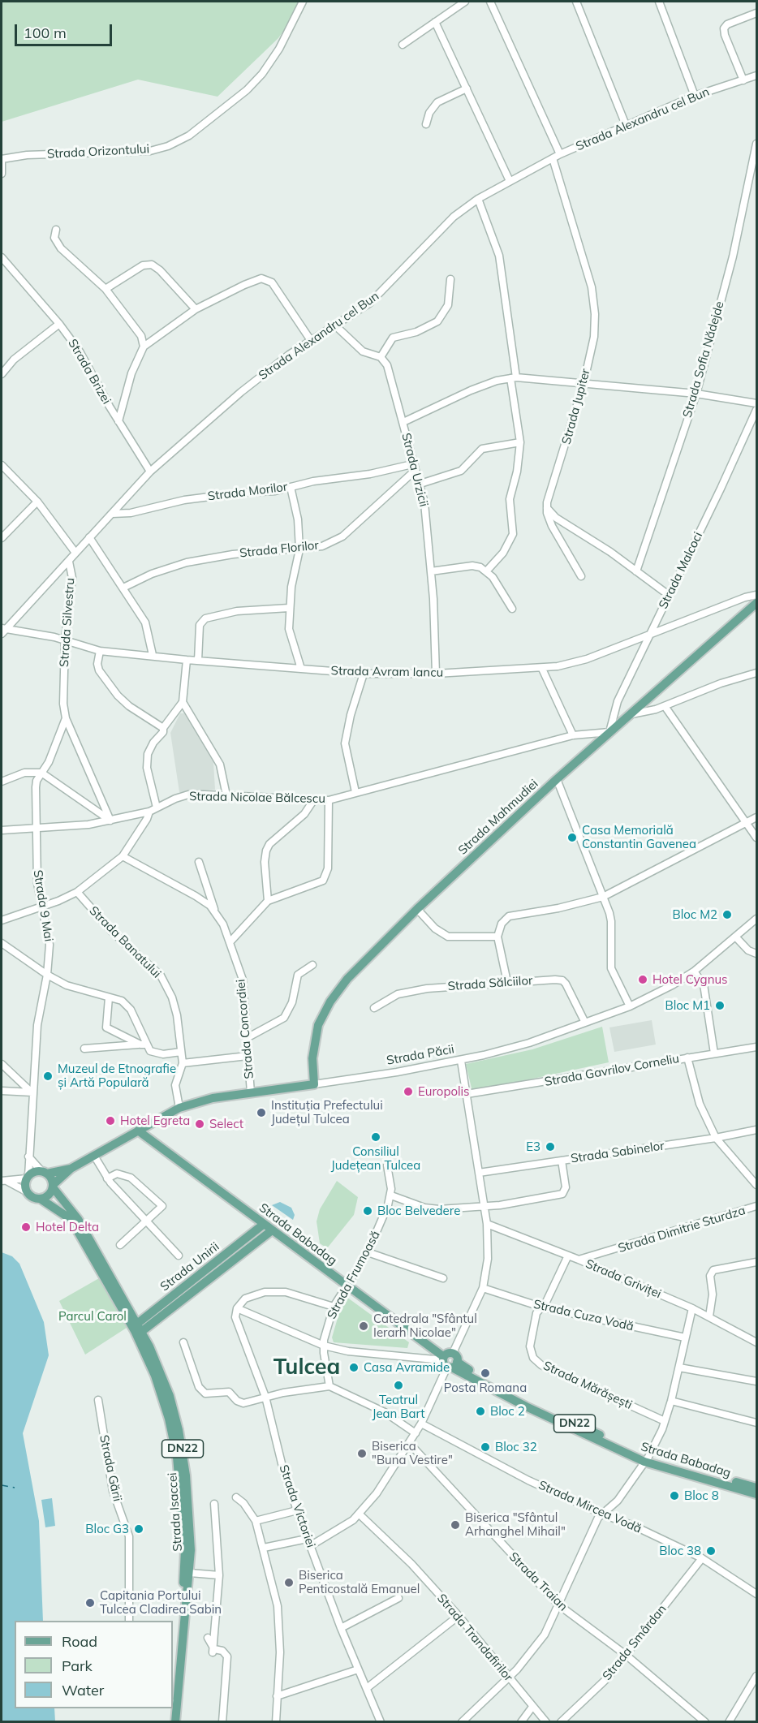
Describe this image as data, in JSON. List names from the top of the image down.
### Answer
{
  "streets": {
    "main road": [
      "Strada Mahmudiei",
      "Strada Păcii",
      "Strada Babadag",
      "Strada Unirii",
      "DN22",
      "Strada Isaccei"
    ],
    "street": [
      "Strada Alexandru cel Bun",
      "Strada Orizontului",
      "Strada Sofia Nădejde",
      "Strada Brizei",
      "Strada Jupiter",
      "Strada Urzicii",
      "Strada Morilor",
      "Strada Florilor",
      "Strada Malcoci",
      "Strada Silvestru",
      "Strada Avram Iancu",
      "Strada Nicolae Bălcescu",
      "Strada 9 Mai",
      "Strada Banatului",
      "Strada Sălciilor",
      "Strada Concordiei",
      "Strada Gavrilov Corneliu",
      "Strada Sabinelor",
      "Strada Dimitrie Sturdza",
      "Strada Frumoasă",
      "Strada Griviței",
      "Strada Cuza Vodă",
      "Strada Mărășești",
      "Strada Gării",
      "Strada Victoriei",
      "Strada Mircea Vodă",
      "Strada Traian",
      "Strada Trandafirilor",
      "Strada Smârdan"
    ]
  },
  "crossings": [
    ["Strada Alexandru cel Bun", "Strada Brizei"],
    ["Strada Alexandru cel Bun", "Strada Jupiter"],
    ["Strada Alexandru cel Bun", "Strada Morilor"],
    ["Strada Alexandru cel Bun", "Strada Silvestru"],
    ["Strada Alexandru cel Bun", "Strada Avram Iancu"],
    ["Strada Urzicii", "Strada Morilor"],
    ["Strada Urzicii", "Strada Florilor"],
    ["Strada Urzicii", "Strada Avram Iancu"],
    ["Strada Morilor", "Strada Florilor"],
    ["Strada Malcoci", "Strada Avram Iancu"],
    ["Strada Malcoci", "Strada Nicolae Bălcescu"],
    ["Strada Malcoci", "Strada Mahmudiei"],
    ["Strada Silvestru", "Strada Avram Iancu"],
    ["Strada Silvestru", "Strada Nicolae Bălcescu"],
    ["Strada Silvestru", "Strada 9 Mai"],
    ["Strada Nicolae Bălcescu", "Strada Mahmudiei"],
    ["Strada Nicolae Bălcescu", "Strada 9 Mai"],
    ["Strada Mahmudiei", "Strada Păcii"],
    ["Strada 9 Mai", "Strada Păcii"],
    ["Strada 9 Mai", "Strada Isaccei"],
    ["Strada Banatului", "Strada Păcii"],
    ["Strada Sălciilor", "Strada Păcii"],
    ["Strada Concordiei", "Strada Păcii"],
    ["Strada Păcii", "Strada Babadag"],
    ["Strada Păcii", "Strada Isaccei"],
    ["Strada Dimitrie Sturdza", "Strada Griviței"],
    ["Strada Babadag", "Strada Unirii"],
    ["Strada Babadag", "Strada Frumoasă"],
    ["Strada Unirii", "Strada Isaccei"],
    ["Strada Griviței", "Strada Mărășești"],
    ["Strada Cuza Vodă", "Strada Mărășești"],
    ["Strada Mircea Vodă", "Strada Smârdan"],
    ["Strada Traian", "Strada Smârdan"]
  ],
  "districts": ["Tulcea"],
  "parks": ["Parcul Carol"],
  "places": [
    "Casa Memorială Constantin Gavenea",
    "Bloc M2",
    "Hotel Cygnus",
    "Bloc M1",
    "Muzeul de Etnografie și Artă Populară",
    "Europolis",
    "Instituția Prefectului Județul Tulcea",
    "Hotel Egreta",
    "Select",
    "Consiliul Județean Tulcea",
    "E3",
    "Bloc Belvedere",
    "Hotel Delta",
    "Catedrala \"Sfântul Ierarh Nicolae\"",
    "Casa Avramide",
    "Posta Romana",
    "Teatrul Jean Bart",
    "Bloc 2",
    "Bloc 32",
    "Biserica \"Buna Vestire\"",
    "Bloc 8",
    "Biserica \"Sfântul Arhanghel Mihail\"",
    "Bloc G3",
    "Bloc 38",
    "Biserica Penticostală Emanuel",
    "Capitania Portului Tulcea Cladirea Sabin"
  ],
  "legend": ["Road", "Park", "Water"],
  "scale_bar": "100 m"
}
